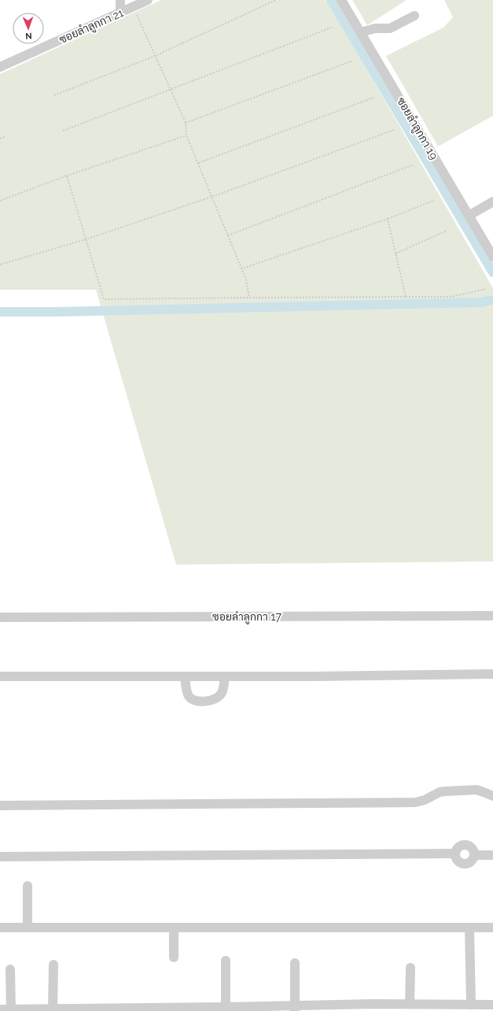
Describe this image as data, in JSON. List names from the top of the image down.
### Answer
{
  "streets": {
    "street": ["ซอยลำลูกกา 21", "ซอยลำลูกกา 19", "ซอยลำลูกกา 17"]
  },
  "north": "bottom"
}
